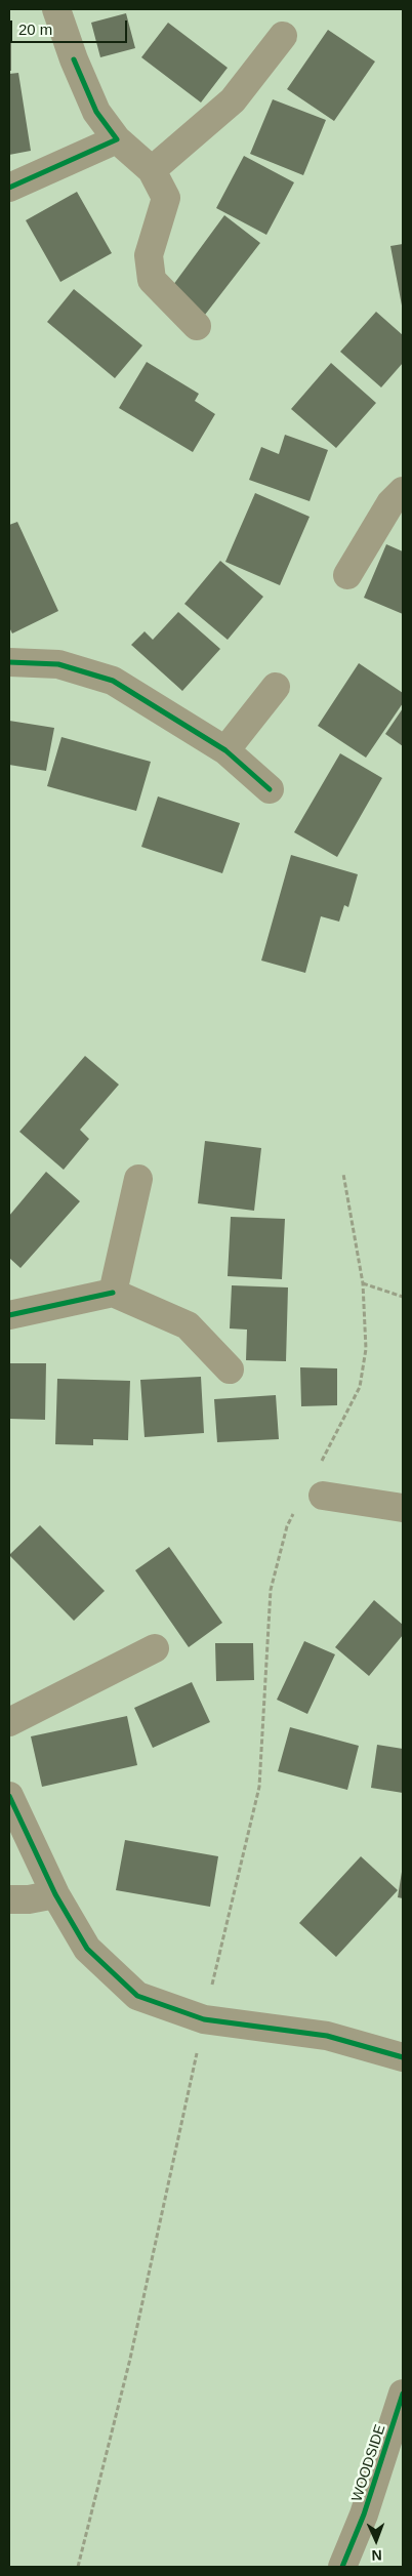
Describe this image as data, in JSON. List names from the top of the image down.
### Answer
{
  "streets": {
    "street": ["WOODSIDE"]
  },
  "scale_bar": "20 m",
  "north": "bottom"
}
